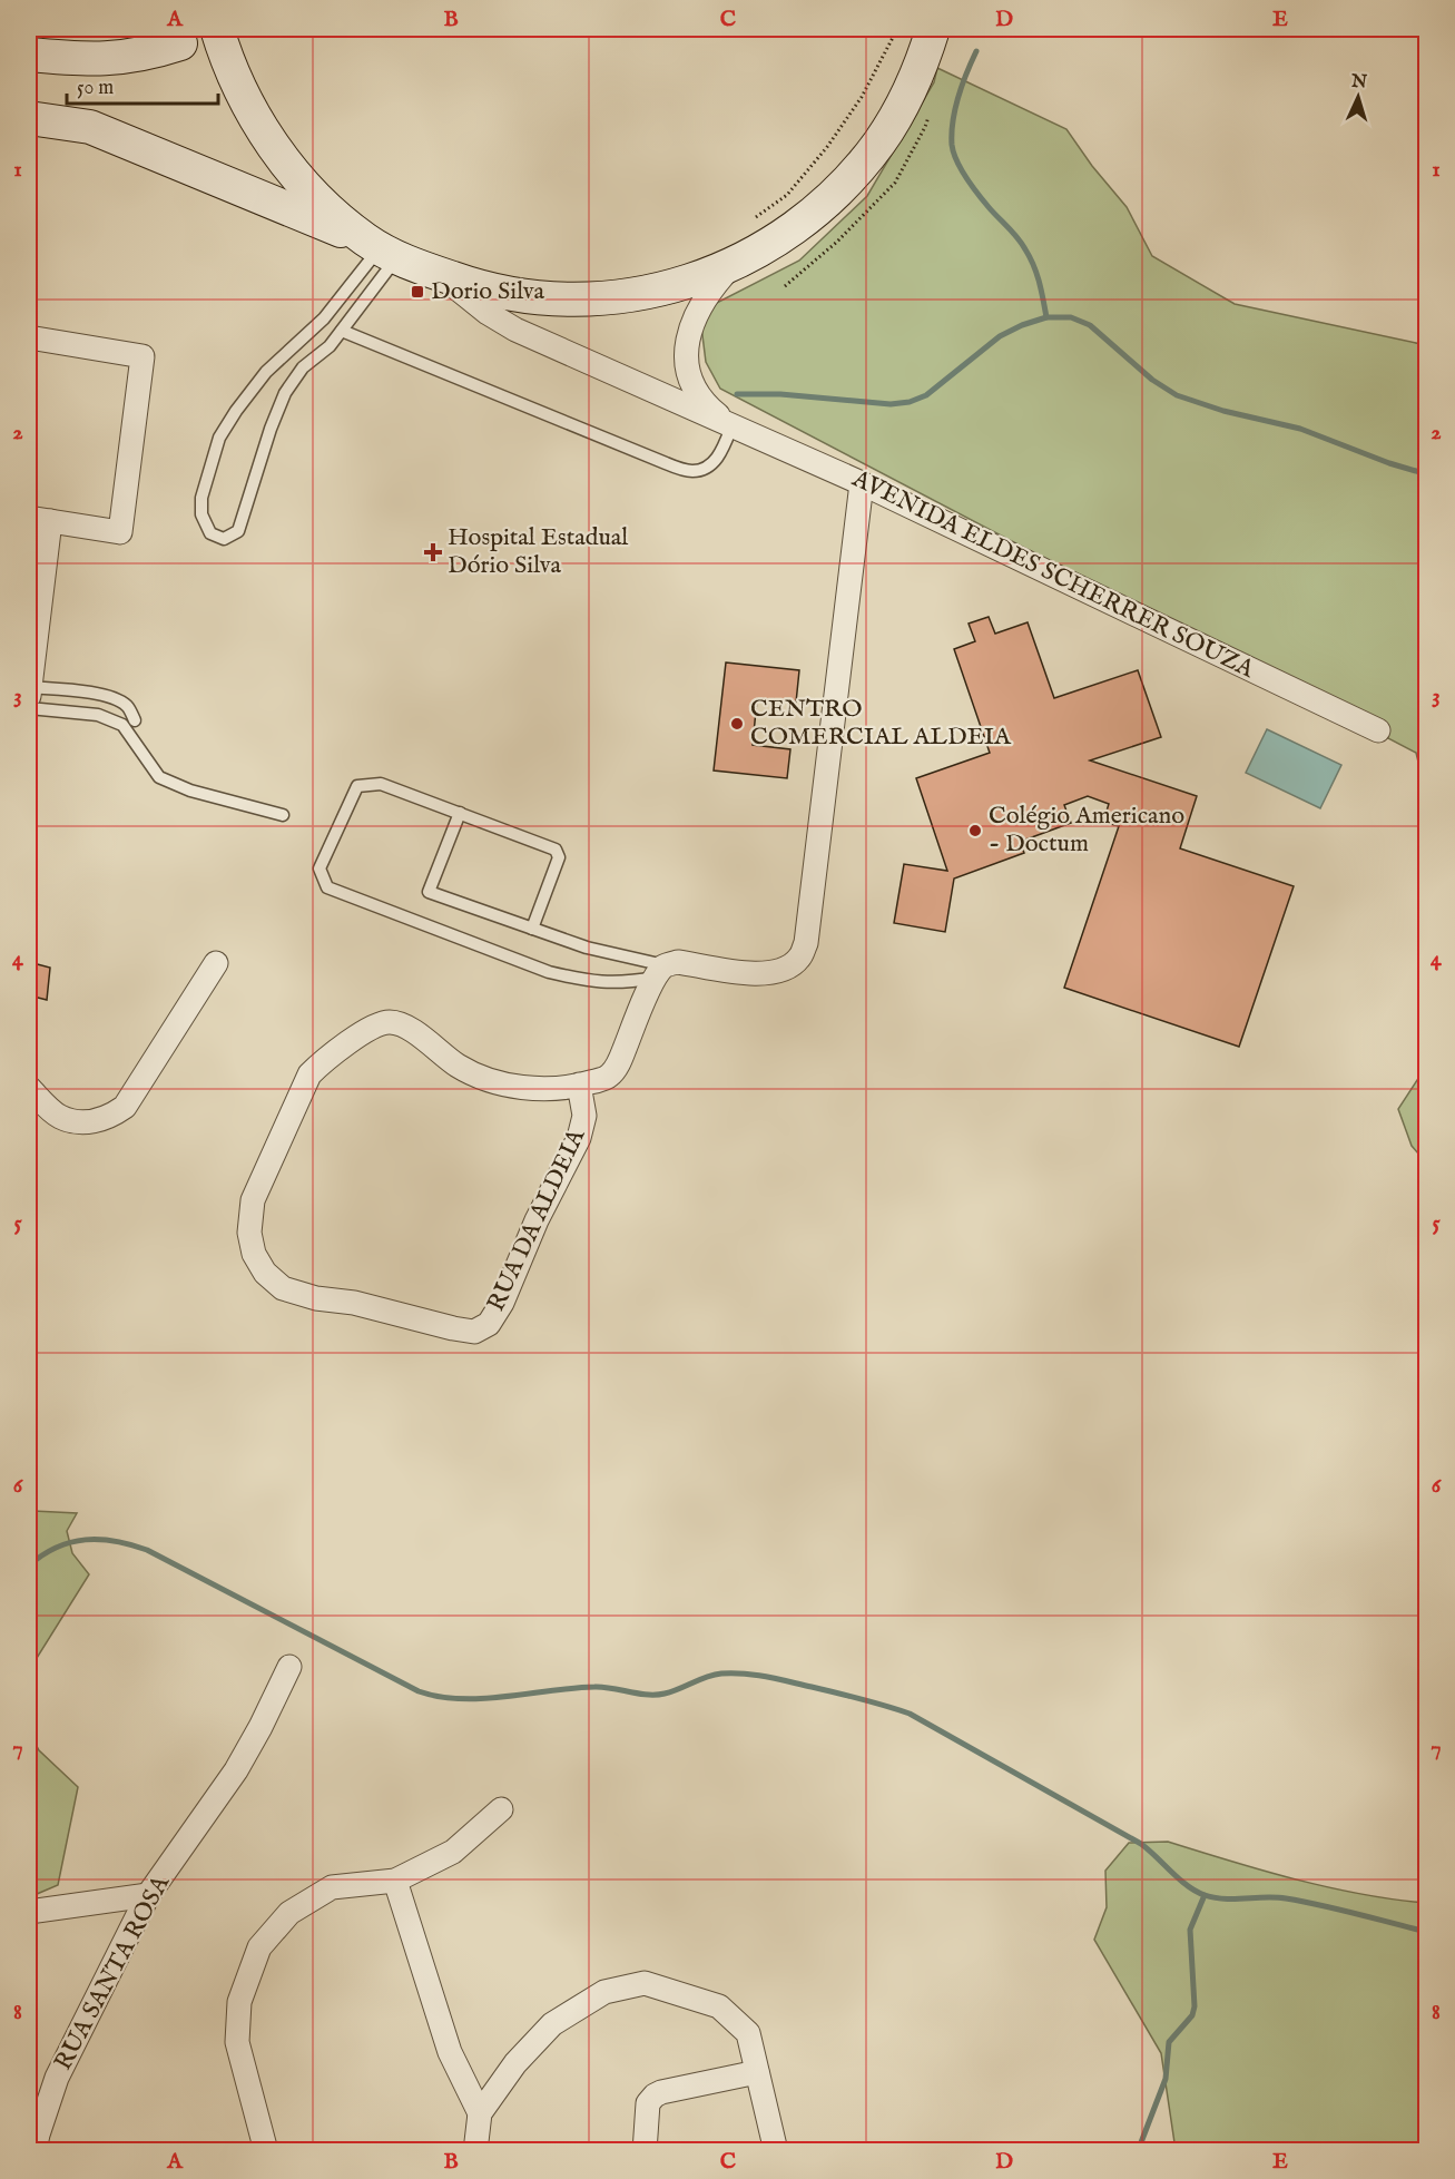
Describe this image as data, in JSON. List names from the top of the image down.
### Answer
{
  "streets": {
    "street": ["AVENIDA ELDES SCHERRER SOUZA", "RUA DA ALDEIA", "RUA SANTA ROSA"]
  },
  "places": {
    "transit": ["Dorio Silva"],
    "health": ["Hospital Estadual Dório Silva"],
    "other": ["CENTRO COMERCIAL ALDEIA", "Colégio Americano - Doctum"]
  },
  "scale_bar": "50 m",
  "north": "top",
  "grid": {
    "columns": [
      "A",
      "B",
      "C",
      "D",
      "E"
    ],
    "rows": [
      "1",
      "2",
      "3",
      "4",
      "5",
      "6",
      "7",
      "8"
    ]
  }
}
